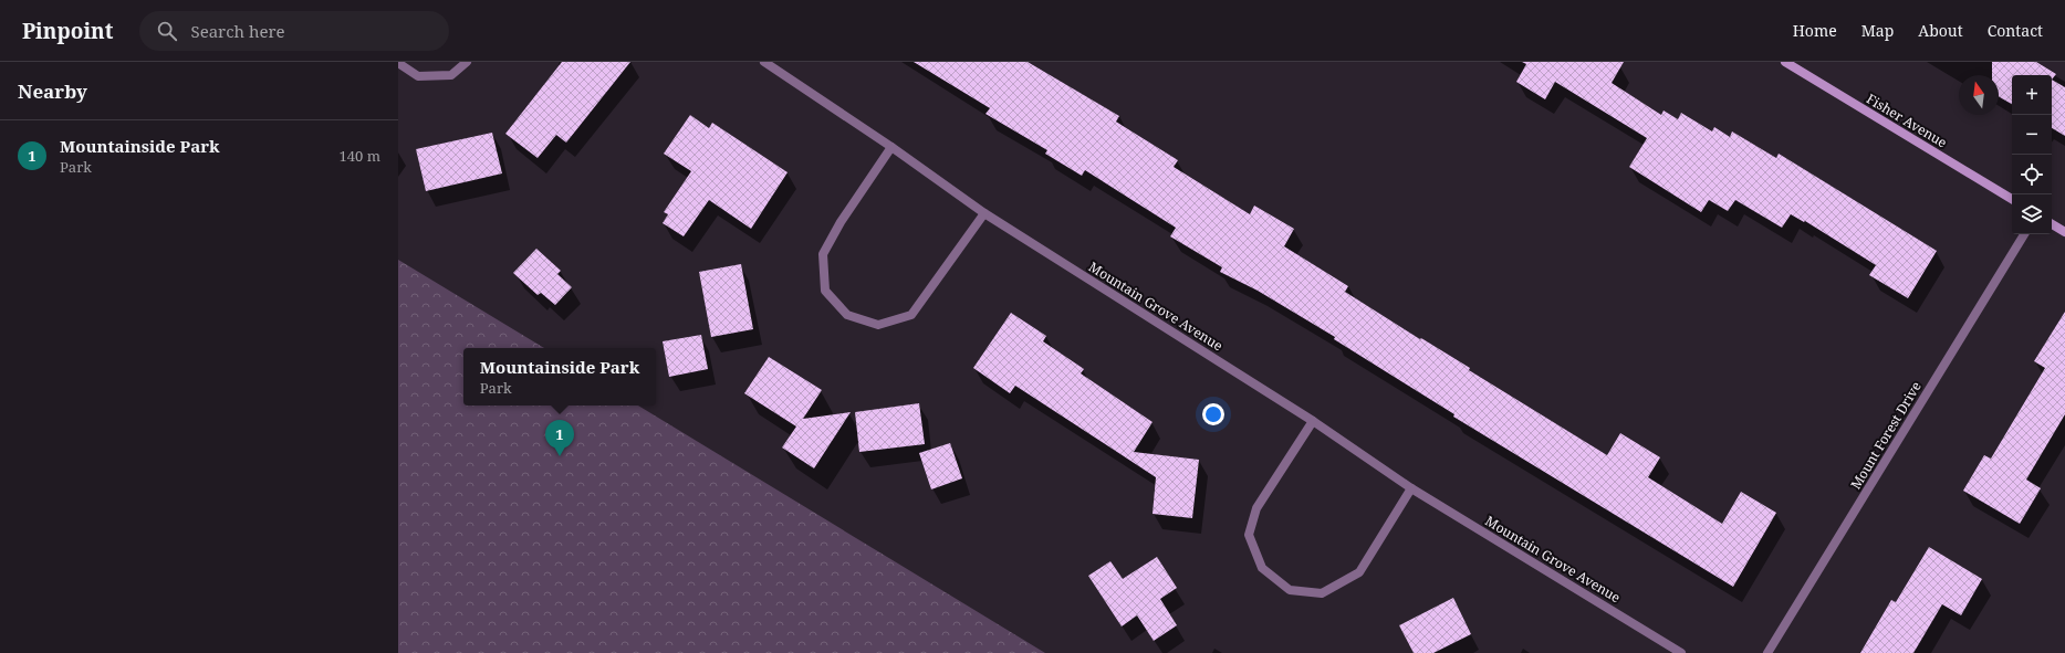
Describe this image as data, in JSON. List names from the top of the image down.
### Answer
{
  "streets": {
    "street": ["Fisher Avenue", "Mountain Grove Avenue", "Mount Forest Drive"]
  },
  "north": "top",
  "page": {
    "header": "Pinpoint",
    "search": "Search here",
    "nav": [
      "Home",
      "Map",
      "About",
      "Contact"
    ],
    "heading": "Nearby",
    "map_buttons": ["+", "−"],
    "list": [
      {
        "mark": "1",
        "name": "Mountainside Park",
        "note": "Park",
        "value": "140 m"
      }
    ],
    "popup": ["Mountainside Park", "Park"],
    "pins": "1"
  }
}
